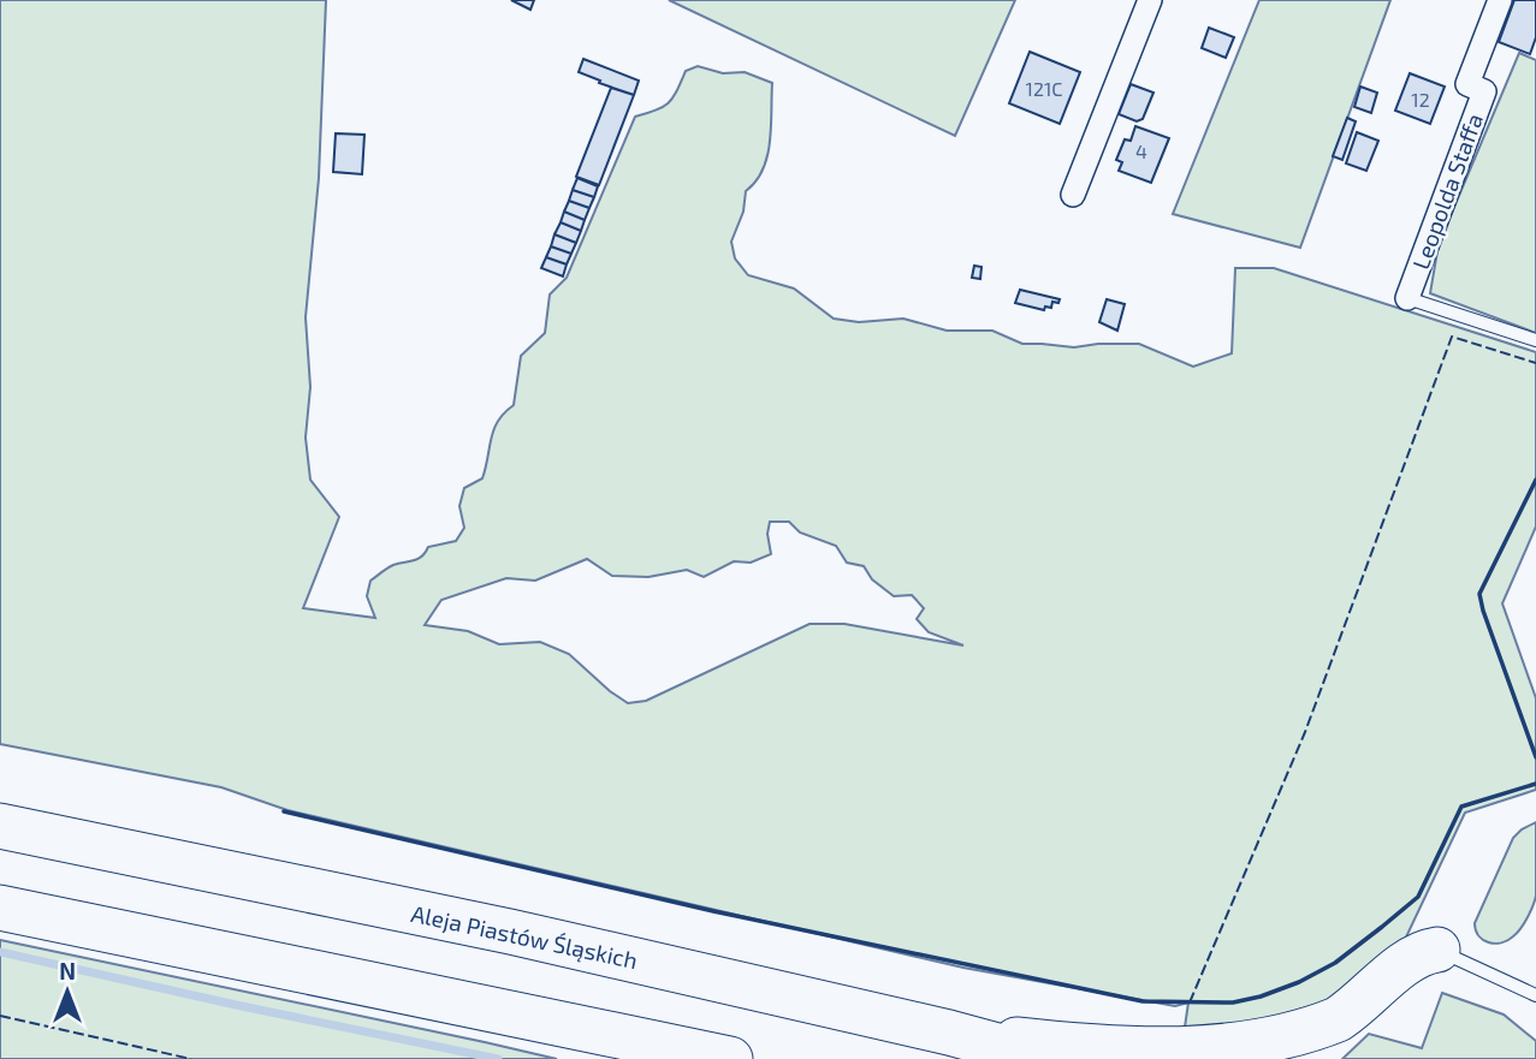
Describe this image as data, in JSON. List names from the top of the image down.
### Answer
{
  "streets": {
    "highway": ["Aleja Piastów Śląskich"],
    "street": ["Leopolda Staffa"]
  },
  "house_numbers": ["121C", "12", "4"],
  "north": "top"
}
